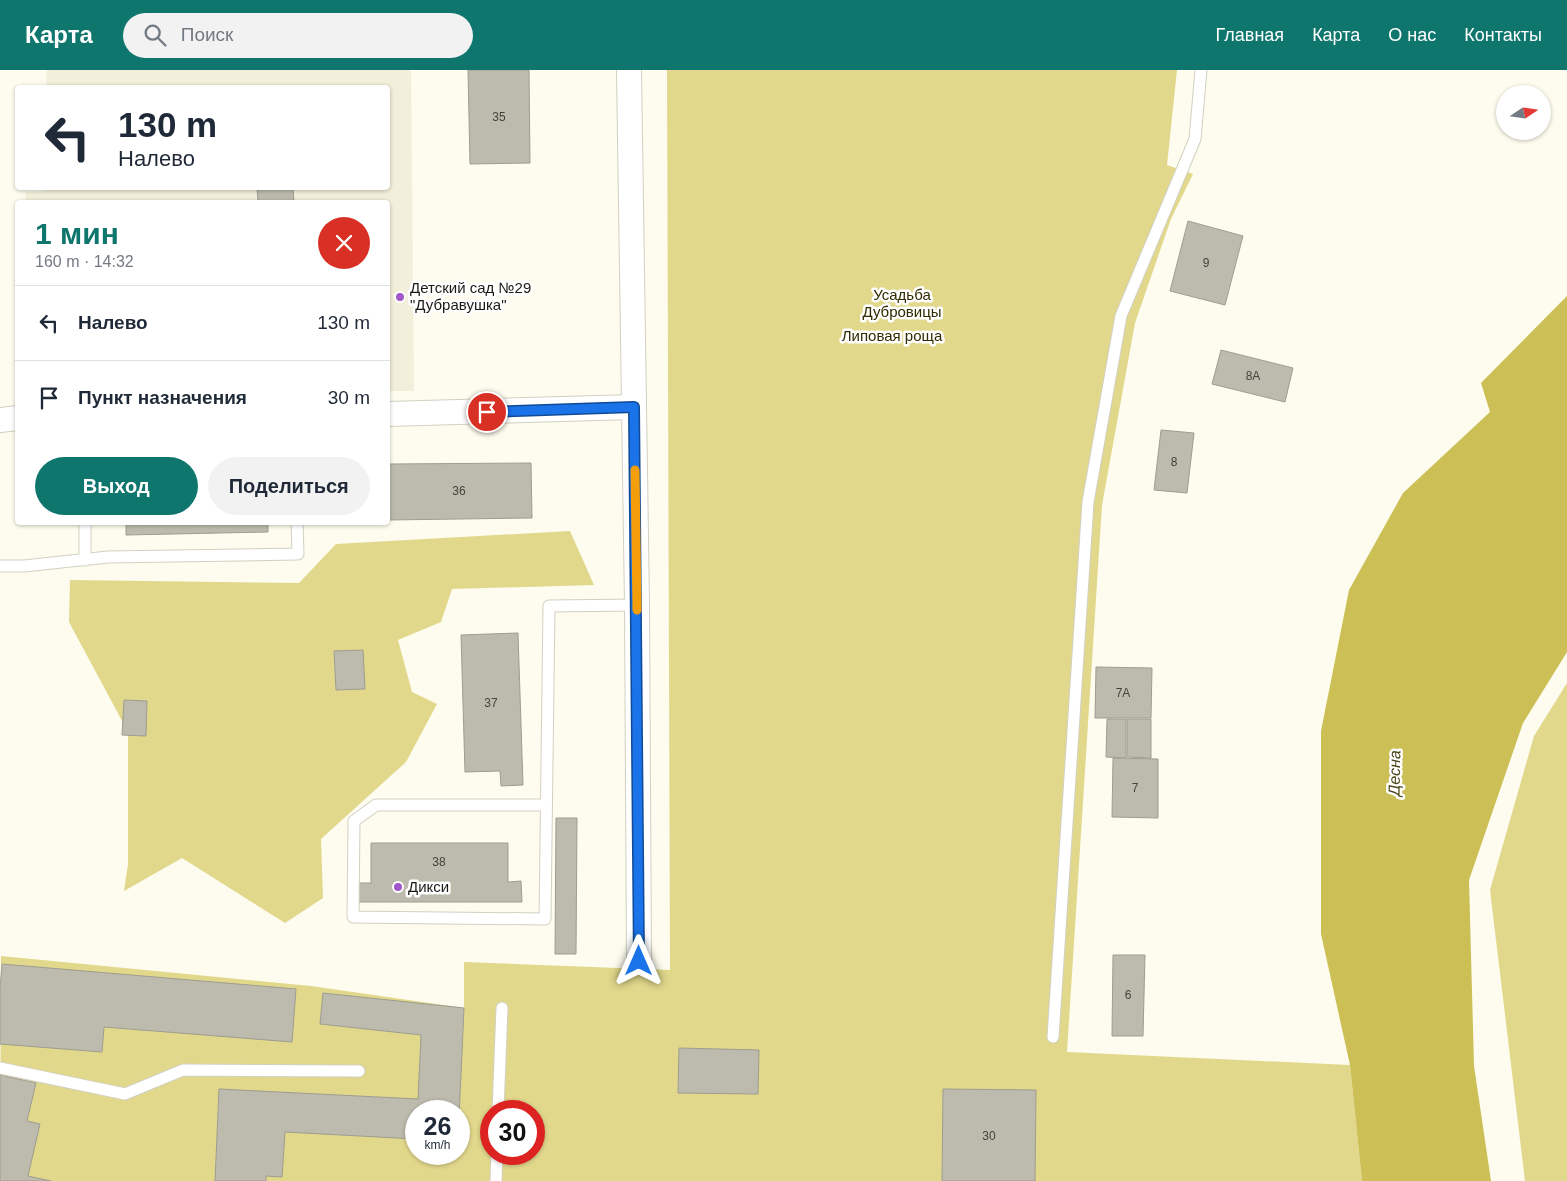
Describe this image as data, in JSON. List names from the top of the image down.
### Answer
{
  "water": ["Десна"],
  "parks": ["Усадьба Дубровицы", "Липовая роща"],
  "places": ["Детский сад №29 \"Дубравушка\"", "Дикси"],
  "house_numbers": [
    "35",
    "9",
    "8А",
    "8",
    "36",
    "7А",
    "37",
    "7",
    "38",
    "6",
    "30"
  ],
  "north": "right",
  "page": {
    "header": "Карта",
    "search": "Поиск",
    "nav": [
      "Главная",
      "Карта",
      "О нас",
      "Контакты"
    ],
    "turn": ["130 m", "Налево"],
    "heading": ["1 мин", "160 m · 14:32"],
    "list": [
      {
        "name": "Налево",
        "value": "130 m"
      },
      {
        "name": "Пункт назначения",
        "value": "30 m"
      }
    ],
    "buttons": ["Выход", "Поделиться"],
    "speed": "26 km/h",
    "limit": "30"
  }
}
